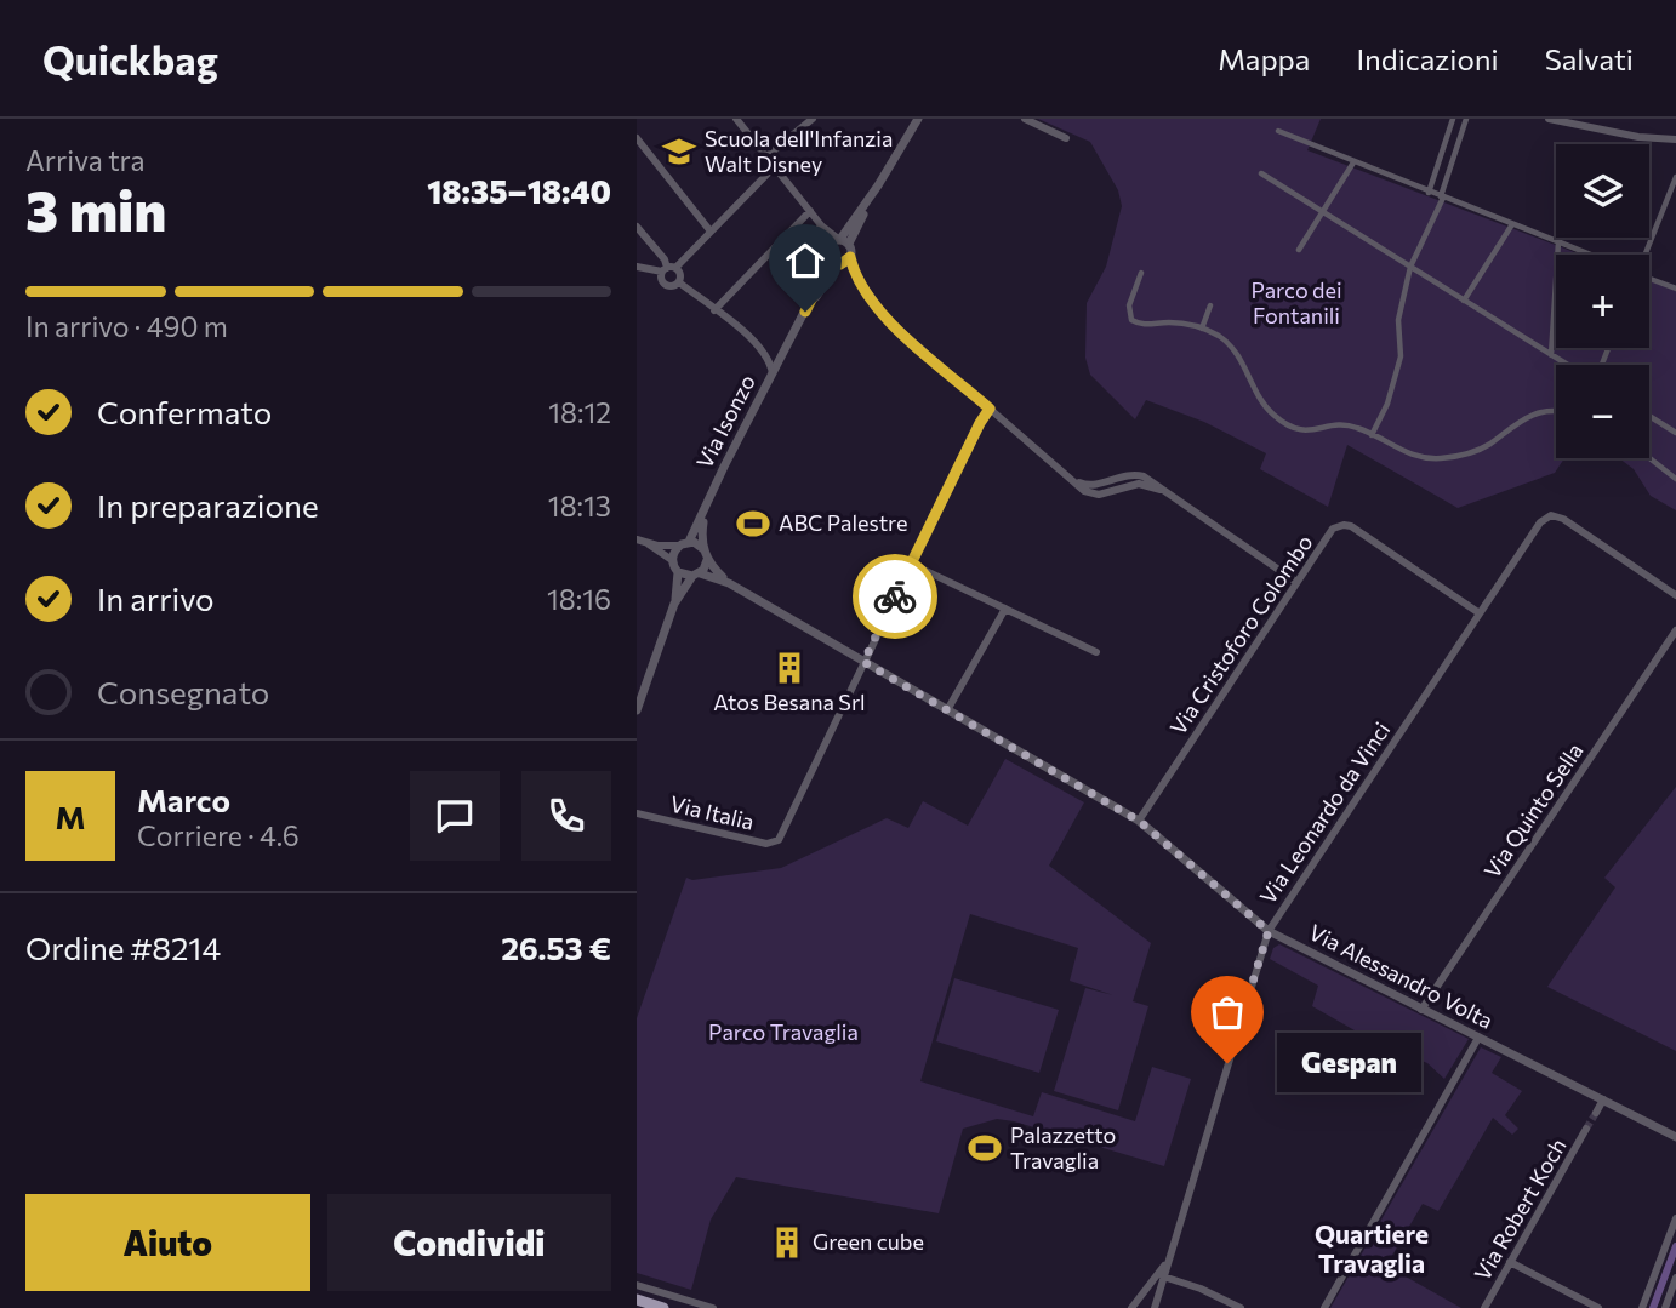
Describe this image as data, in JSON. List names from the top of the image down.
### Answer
{
  "streets": {
    "street": [
      "Via Isonzo",
      "Via Cristoforo Colombo",
      "Via Quinto Sella",
      "Via Italia",
      "Via Leonardo da Vinci",
      "Via Alessandro Volta",
      "Via Robert Koch"
    ]
  },
  "crossings": [
    ["Via Cristoforo Colombo", "Via Leonardo da Vinci"],
    ["Via Cristoforo Colombo", "Via Alessandro Volta"],
    ["Via Quinto Sella", "Via Alessandro Volta"],
    ["Via Italia", "Via Alessandro Volta"],
    ["Via Leonardo da Vinci", "Via Alessandro Volta"]
  ],
  "districts": ["Quartiere Travaglia"],
  "parks": ["Parco dei Fontanili", "Parco Travaglia"],
  "places": {
    "school or university": ["Scuola dell'Infanzia Walt Disney"],
    "sports": ["ABC Palestre", "Palazzetto Travaglia"],
    "building": ["Atos Besana Srl", "Green cube"],
    "other": ["Gespan"]
  },
  "page": {
    "header": "Quickbag",
    "nav": ["Mappa", "Indicazioni", "Salvati"],
    "heading": ["3 min", "Arriva tra", "18:35–18:40"],
    "panel": [
      "Marco",
      "Corriere · 4.6",
      "Ordine #8214",
      "26.53 €"
    ],
    "map_buttons": ["+", "−"],
    "bar": "In arrivo · 490 m",
    "list": [
      ["Confermato", "18:12"],
      ["In preparazione", "18:13"],
      ["In arrivo", "18:16"],
      "Consegnato"
    ],
    "round": "M",
    "bubble": "Gespan",
    "buttons": ["Aiuto", "Condividi"]
  }
}
